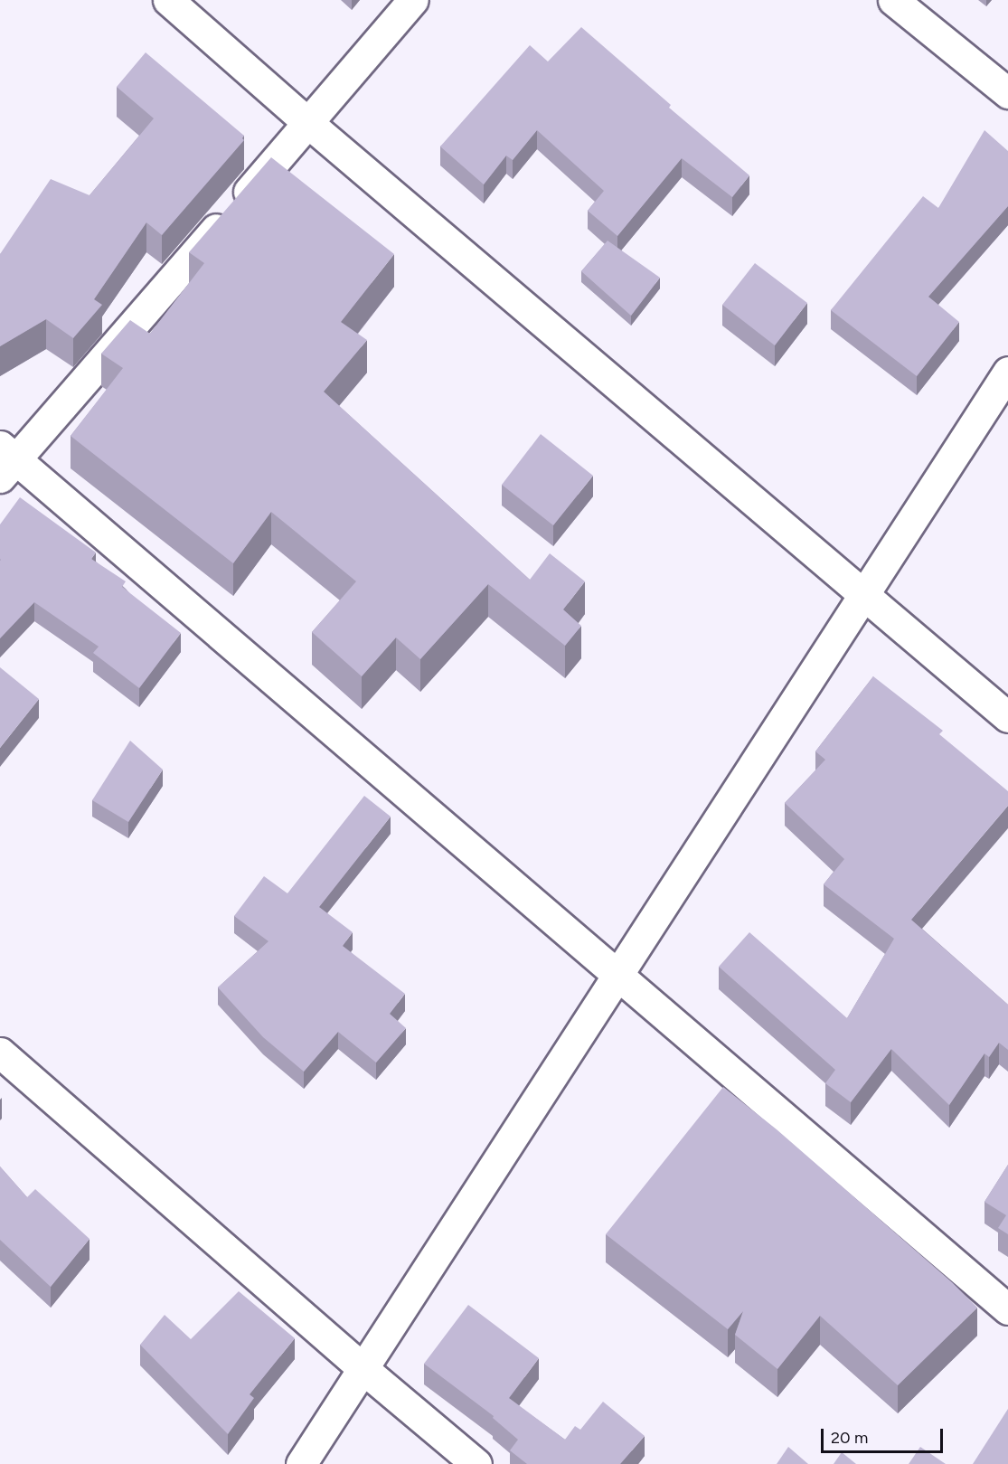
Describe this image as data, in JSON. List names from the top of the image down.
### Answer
{
  "scale_bar": "20 m"
}
